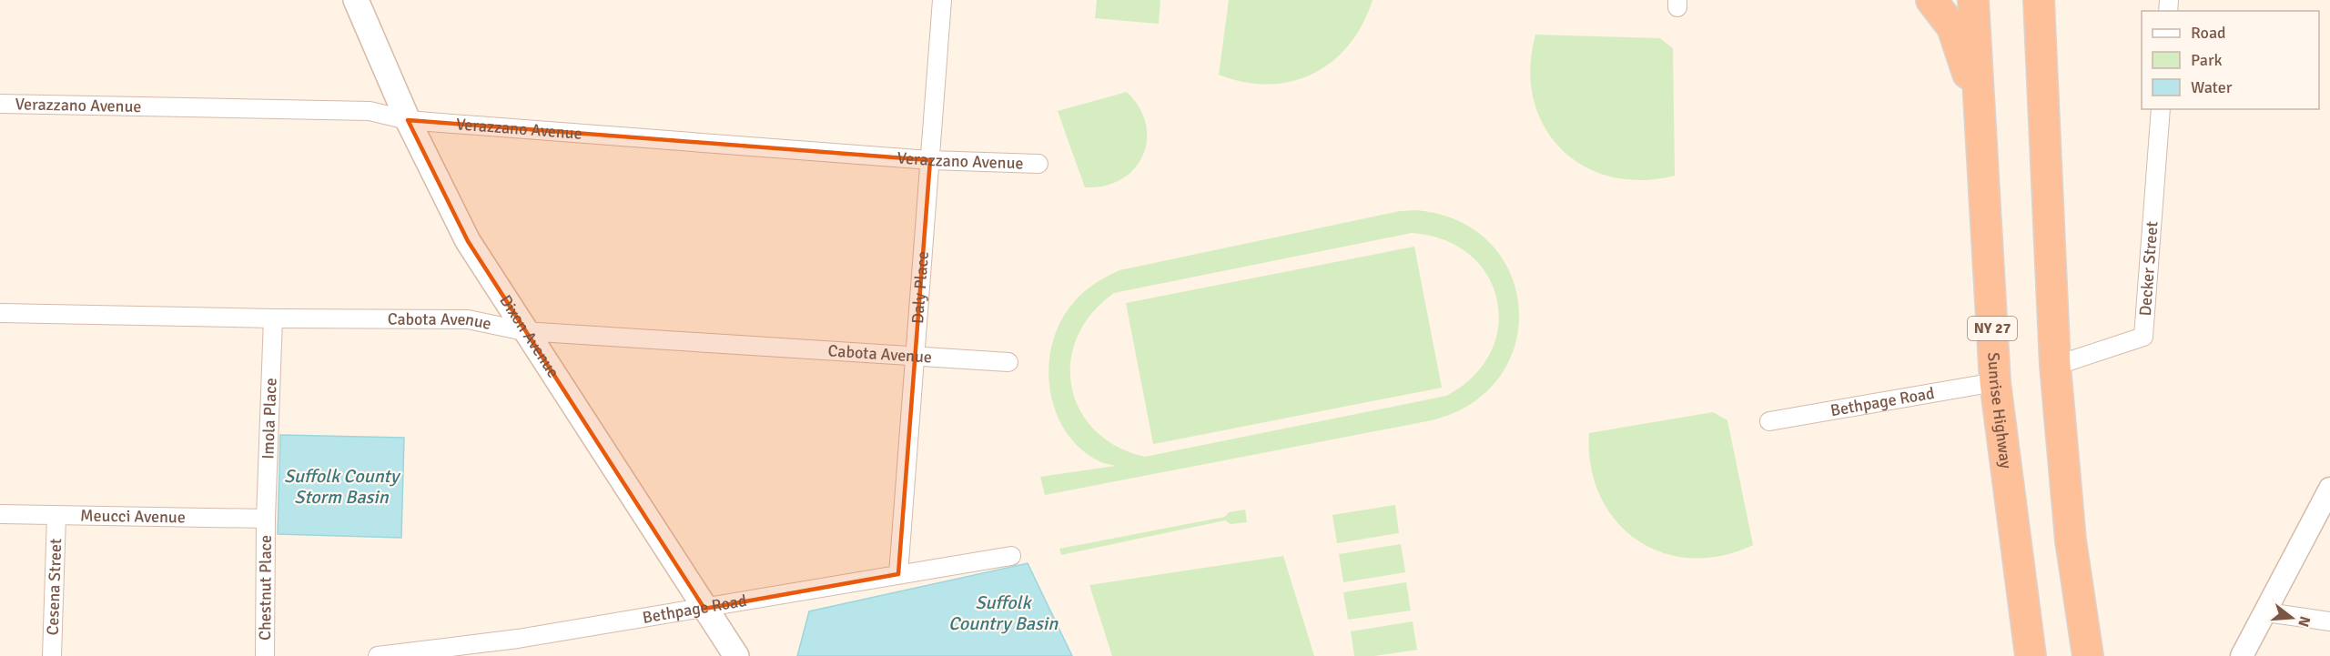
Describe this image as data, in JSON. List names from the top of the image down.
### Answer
{
  "streets": {
    "highway": ["NY 27", "Sunrise Highway"],
    "main road": ["Dixon Avenue"],
    "street": [
      "Verazzano Avenue",
      "Decker Street",
      "Daly Place",
      "Cabota Avenue",
      "Bethpage Road",
      "Imola Place",
      "Meucci Avenue",
      "Cesena Street",
      "Chestnut Place"
    ]
  },
  "crossings": [
    ["Verazzano Avenue", "Daly Place"],
    ["Verazzano Avenue", "Dixon Avenue"],
    ["Daly Place", "Cabota Avenue"],
    ["Daly Place", "Bethpage Road"],
    ["Cabota Avenue", "Dixon Avenue"],
    ["Cabota Avenue", "Imola Place"],
    ["Dixon Avenue", "Bethpage Road"],
    ["Bethpage Road", "Sunrise Highway"],
    ["Imola Place", "Meucci Avenue"],
    ["Imola Place", "Chestnut Place"],
    ["Meucci Avenue", "Cesena Street"],
    ["Meucci Avenue", "Chestnut Place"]
  ],
  "water": ["Suffolk County Storm Basin", "Suffolk Country Basin"],
  "legend": ["Road", "Park", "Water"],
  "north": "right"
}
